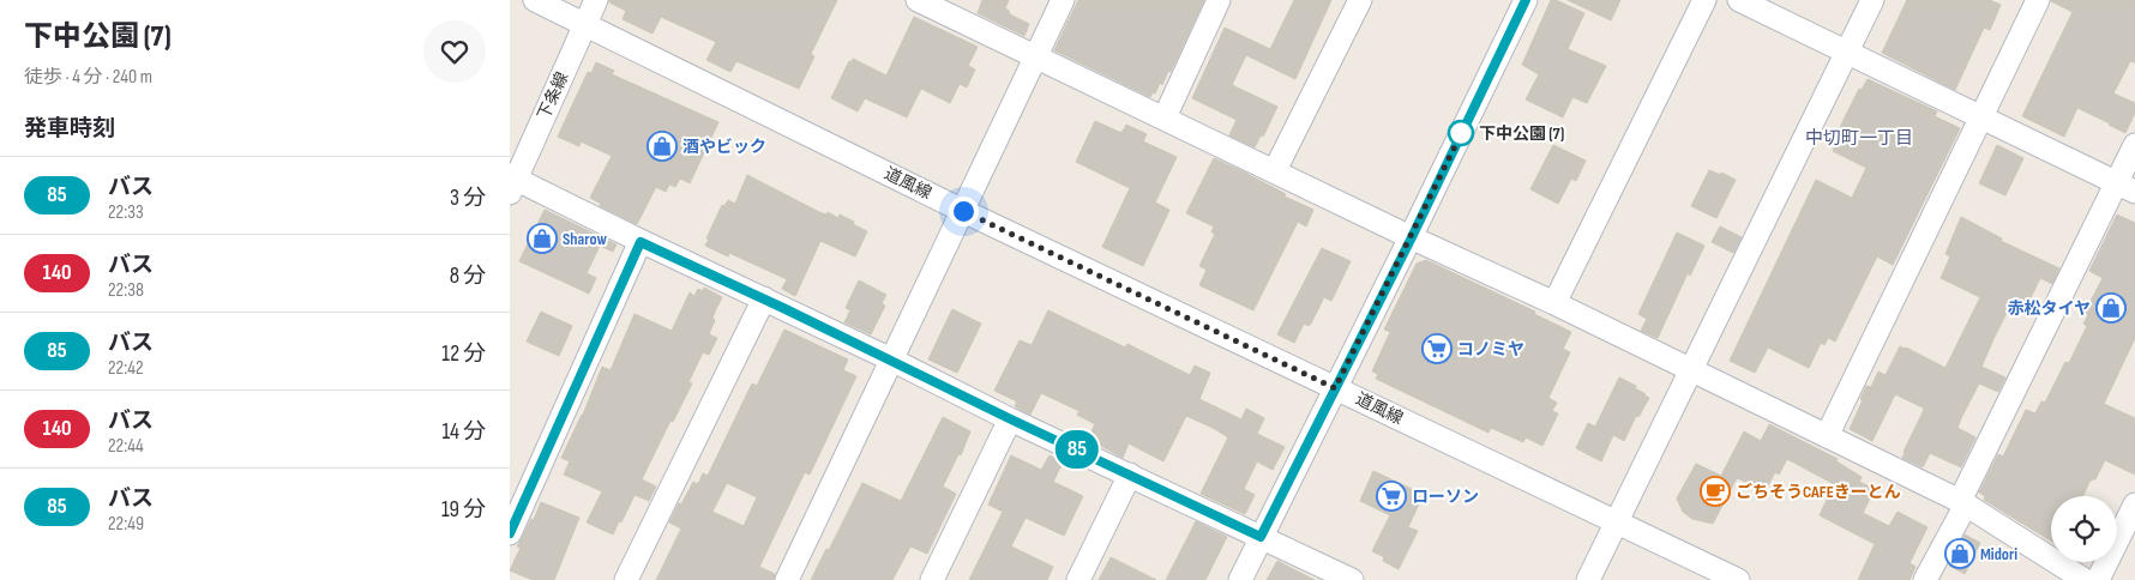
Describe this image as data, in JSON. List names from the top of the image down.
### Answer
{
  "streets": {
    "street": ["下条線", "道風線"]
  },
  "crossings": [
    ["下条線", "道風線"]
  ],
  "districts": ["中切町一丁目"],
  "places": {
    "other": ["下中公園 (7)"],
    "shop": [
      "酒やビック",
      "Sharow",
      "赤松タイヤ",
      "Midori"
    ],
    "supermarket": ["コノミヤ", "ローソン"],
    "cafe": ["ごちそうCAFEきーとん"]
  },
  "lines": ["bus line 85"],
  "page": {
    "heading": [
      ["下中公園 (7)", "徒歩 · 4 分 · 240 m"],
      "発車時刻"
    ],
    "on_map": "85",
    "list": [
      {
        "mark": "85",
        "name": "バス",
        "note": "22:33",
        "value": "3 分"
      },
      {
        "mark": "140",
        "name": "バス",
        "note": "22:38",
        "value": "8 分"
      },
      {
        "mark": "85",
        "name": "バス",
        "note": "22:42",
        "value": "12 分"
      },
      {
        "mark": "140",
        "name": "バス",
        "note": "22:44",
        "value": "14 分"
      },
      {
        "mark": "85",
        "name": "バス",
        "note": "22:49",
        "value": "19 分"
      }
    ]
  }
}
